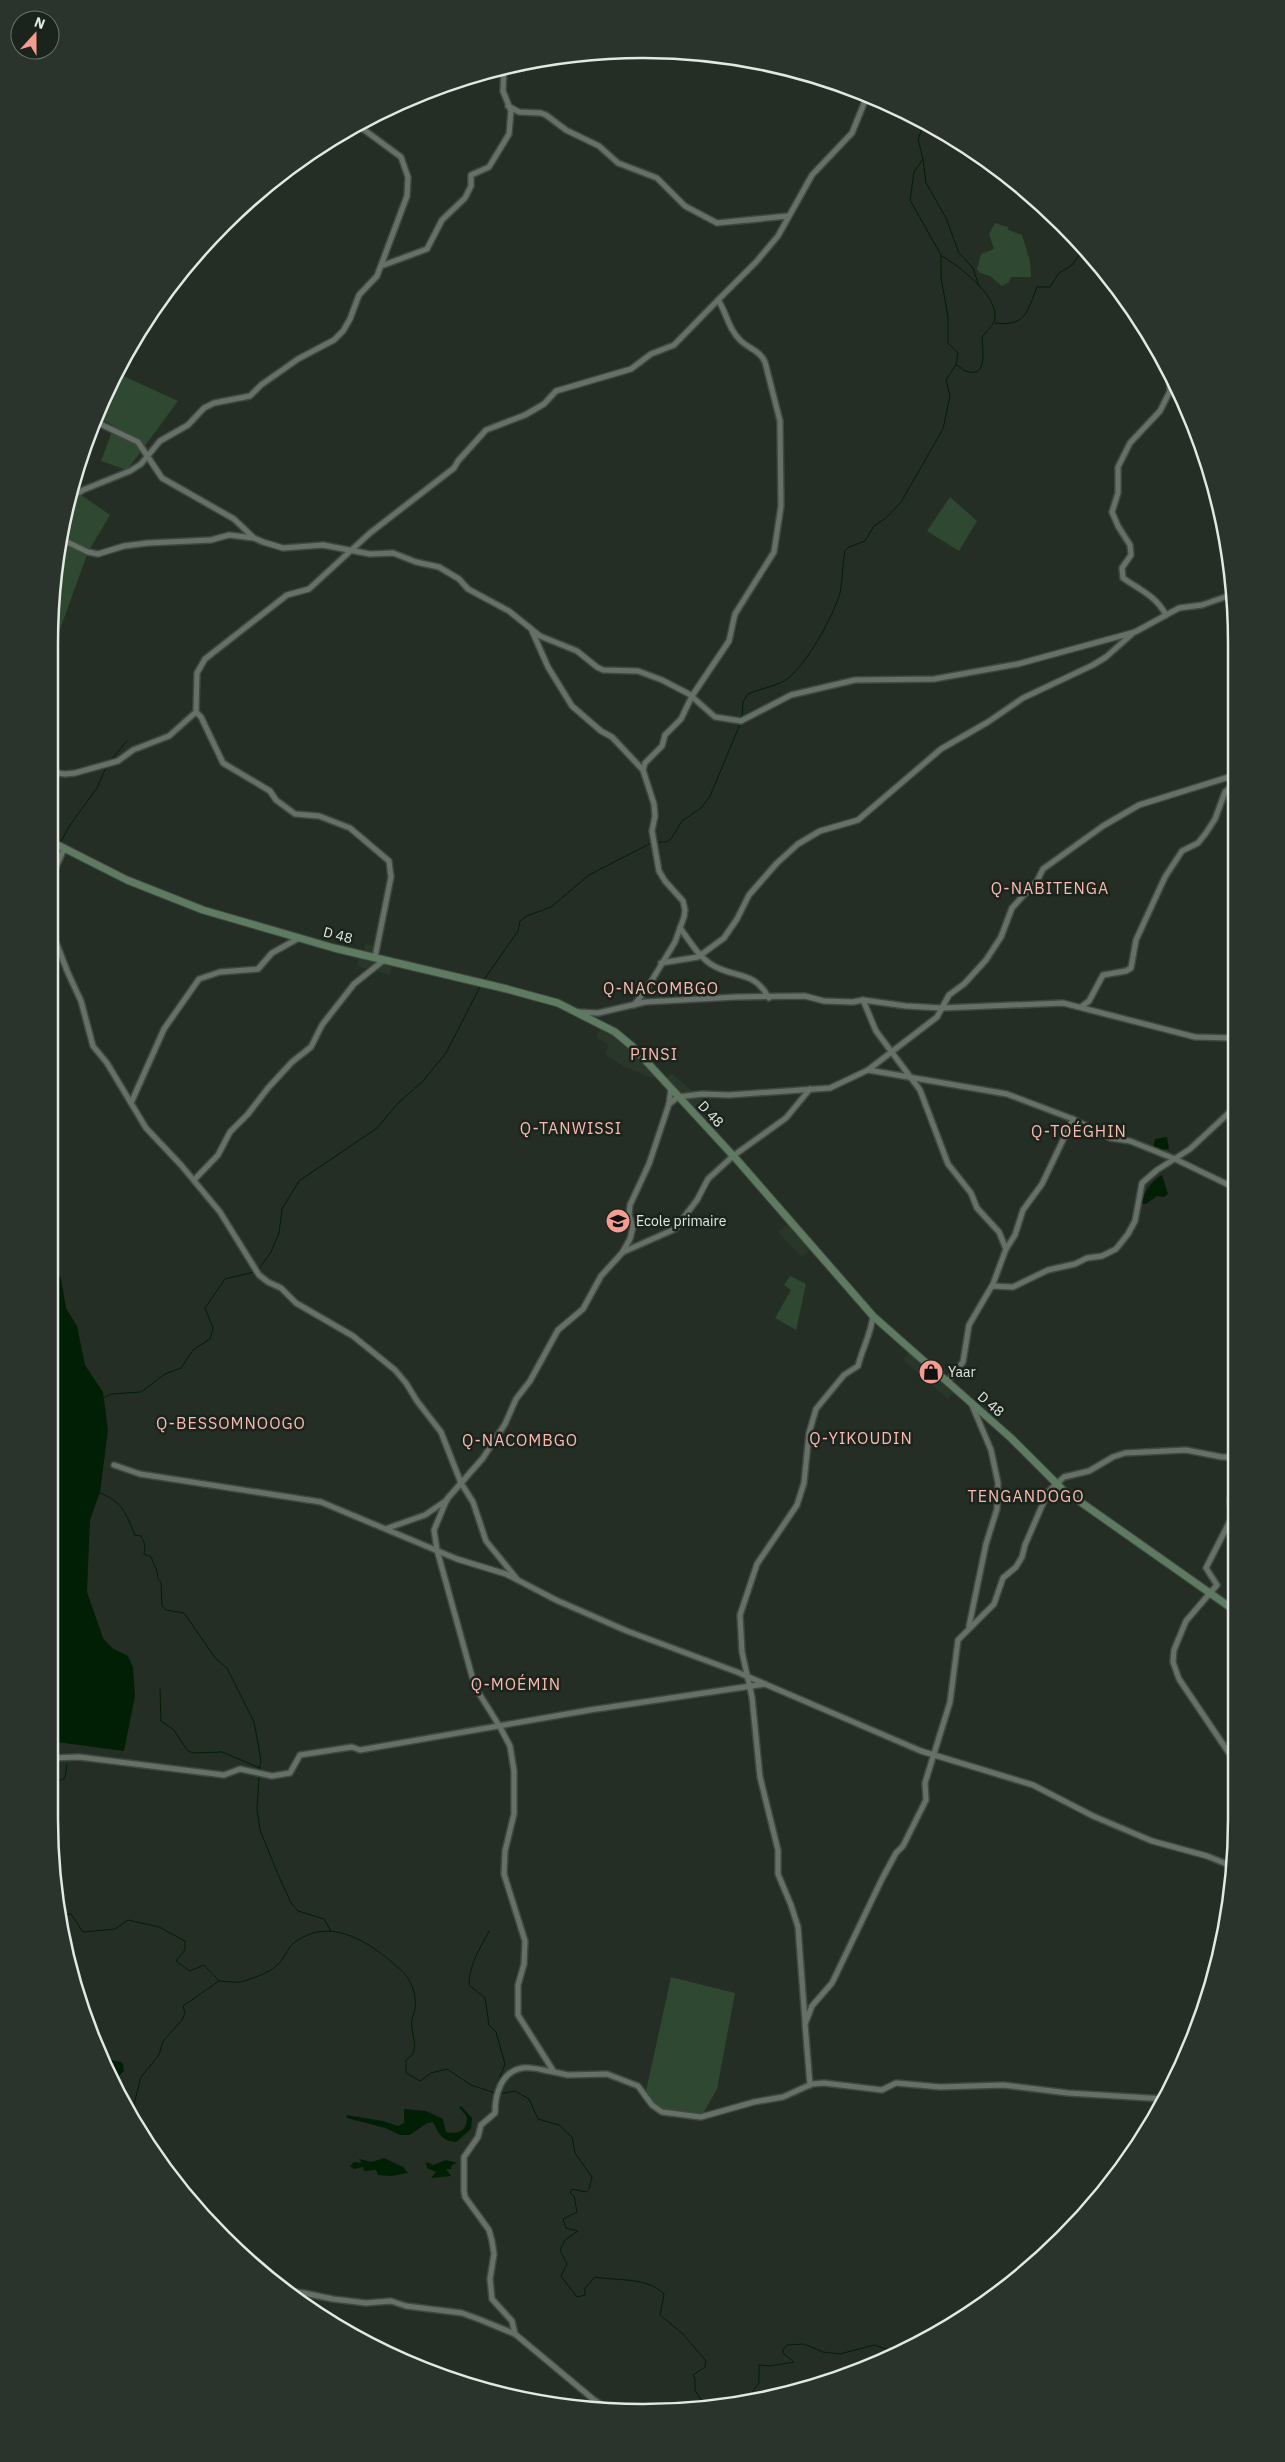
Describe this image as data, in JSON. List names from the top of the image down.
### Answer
{
  "streets": {
    "street": ["D 48"]
  },
  "districts": [
    "Q-NABITENGA",
    "Q-NACOMBGO",
    "PINSI",
    "Q-TANWISSI",
    "Q-TOÉGHIN",
    "Q-BESSOMNOOGO",
    "Q-YIKOUDIN",
    "Q-NACOMBGO",
    "TENGANDOGO",
    "Q-MOÉMIN"
  ],
  "places": {
    "school or university": ["Ecole primaire"],
    "shop": ["Yaar"]
  },
  "north": "top"
}
